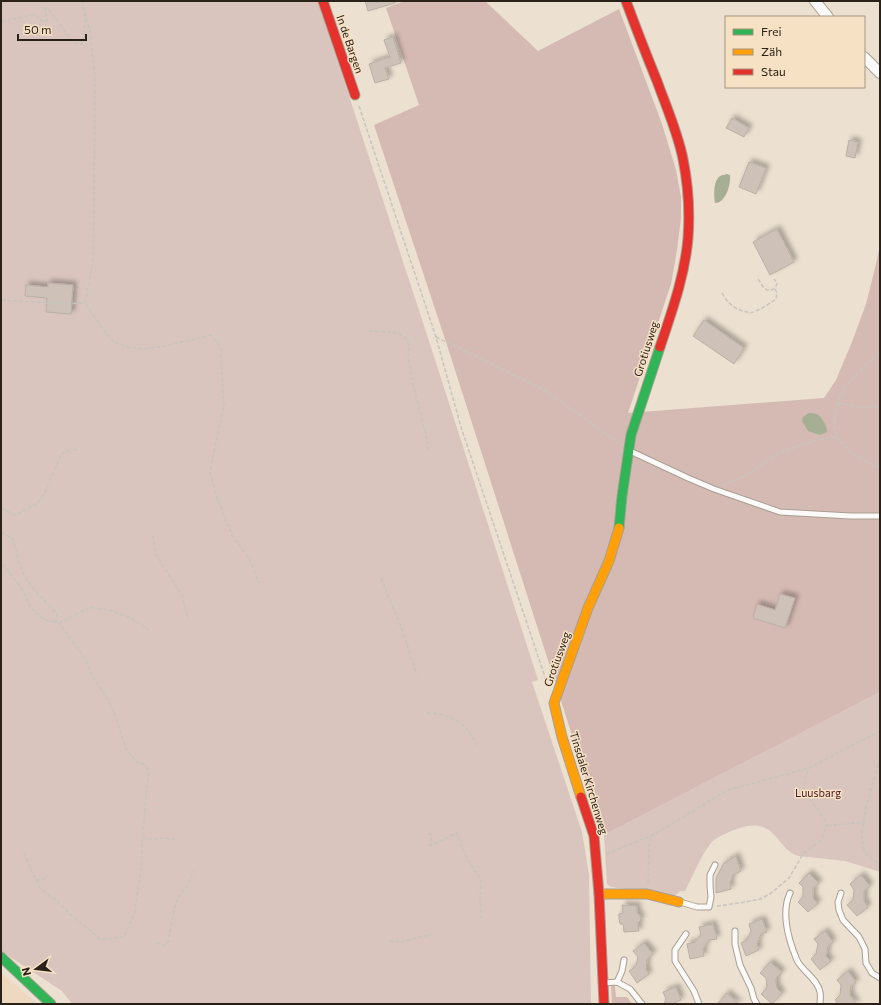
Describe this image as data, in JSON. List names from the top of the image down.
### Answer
{
  "streets": {
    "street": ["In de Bargen", "Grotiusweg", "Tinsdaler Kirchenweg"]
  },
  "crossings": [
    ["Grotiusweg", "Tinsdaler Kirchenweg"]
  ],
  "parks": ["Luusbarg"],
  "legend": ["Frei", "Zäh", "Stau"],
  "scale_bar": "50 m",
  "north": "left"
}
